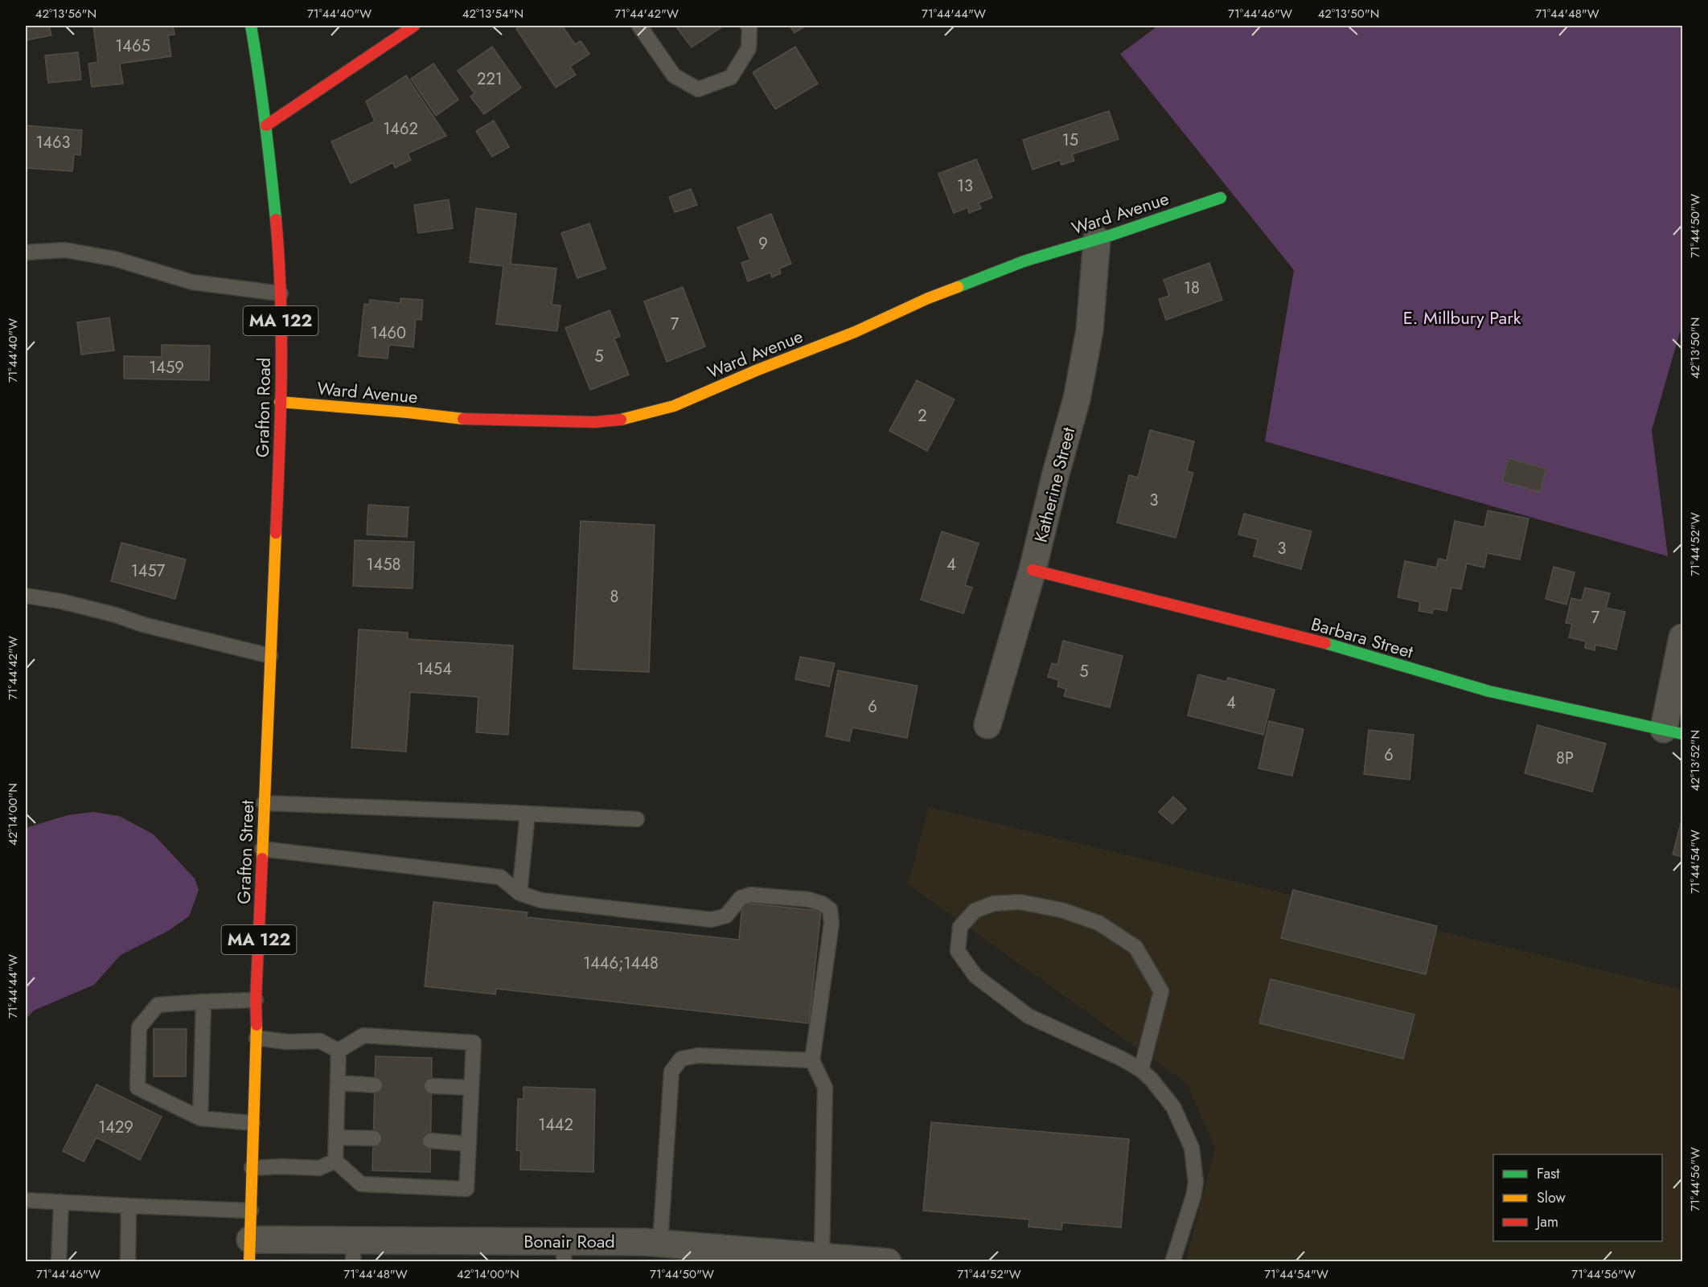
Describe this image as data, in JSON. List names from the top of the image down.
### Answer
{
  "streets": {
    "main road": [
      "Ward Avenue",
      "MA 122",
      "Grafton Road",
      "Barbara Street",
      "Grafton Street"
    ],
    "street": ["Katherine Street", "Bonair Road"]
  },
  "crossings": [
    ["Ward Avenue", "Grafton Road"],
    ["Ward Avenue", "Katherine Street"],
    ["Grafton Road", "Grafton Street"],
    ["Katherine Street", "Barbara Street"],
    ["Grafton Street", "Bonair Road"]
  ],
  "parks": ["E. Millbury Park"],
  "house_numbers": [
    "1465",
    "221",
    "1462",
    "15",
    "1463",
    "13",
    "9",
    "18",
    "7",
    "1460",
    "5",
    "1459",
    "2",
    "3",
    "3",
    "1458",
    "4",
    "1457",
    "8",
    "7",
    "1454",
    "5",
    "4",
    "6",
    "6",
    "8P",
    "1446;1448",
    "1442",
    "1429"
  ],
  "legend": ["Fast", "Slow", "Jam"],
  "coordinates": [
    "42°13'56\"N",
    "71°44'40\"W",
    "42°13'54\"N",
    "71°44'42\"W",
    "71°44'44\"W",
    "71°44'46\"W",
    "42°13'50\"N",
    "71°44'48\"W",
    "71°44'50\"W",
    "71°44'52\"W",
    "42°13'52\"N",
    "42°14'00\"N",
    "71°44'54\"W",
    "71°44'56\"W"
  ]
}
